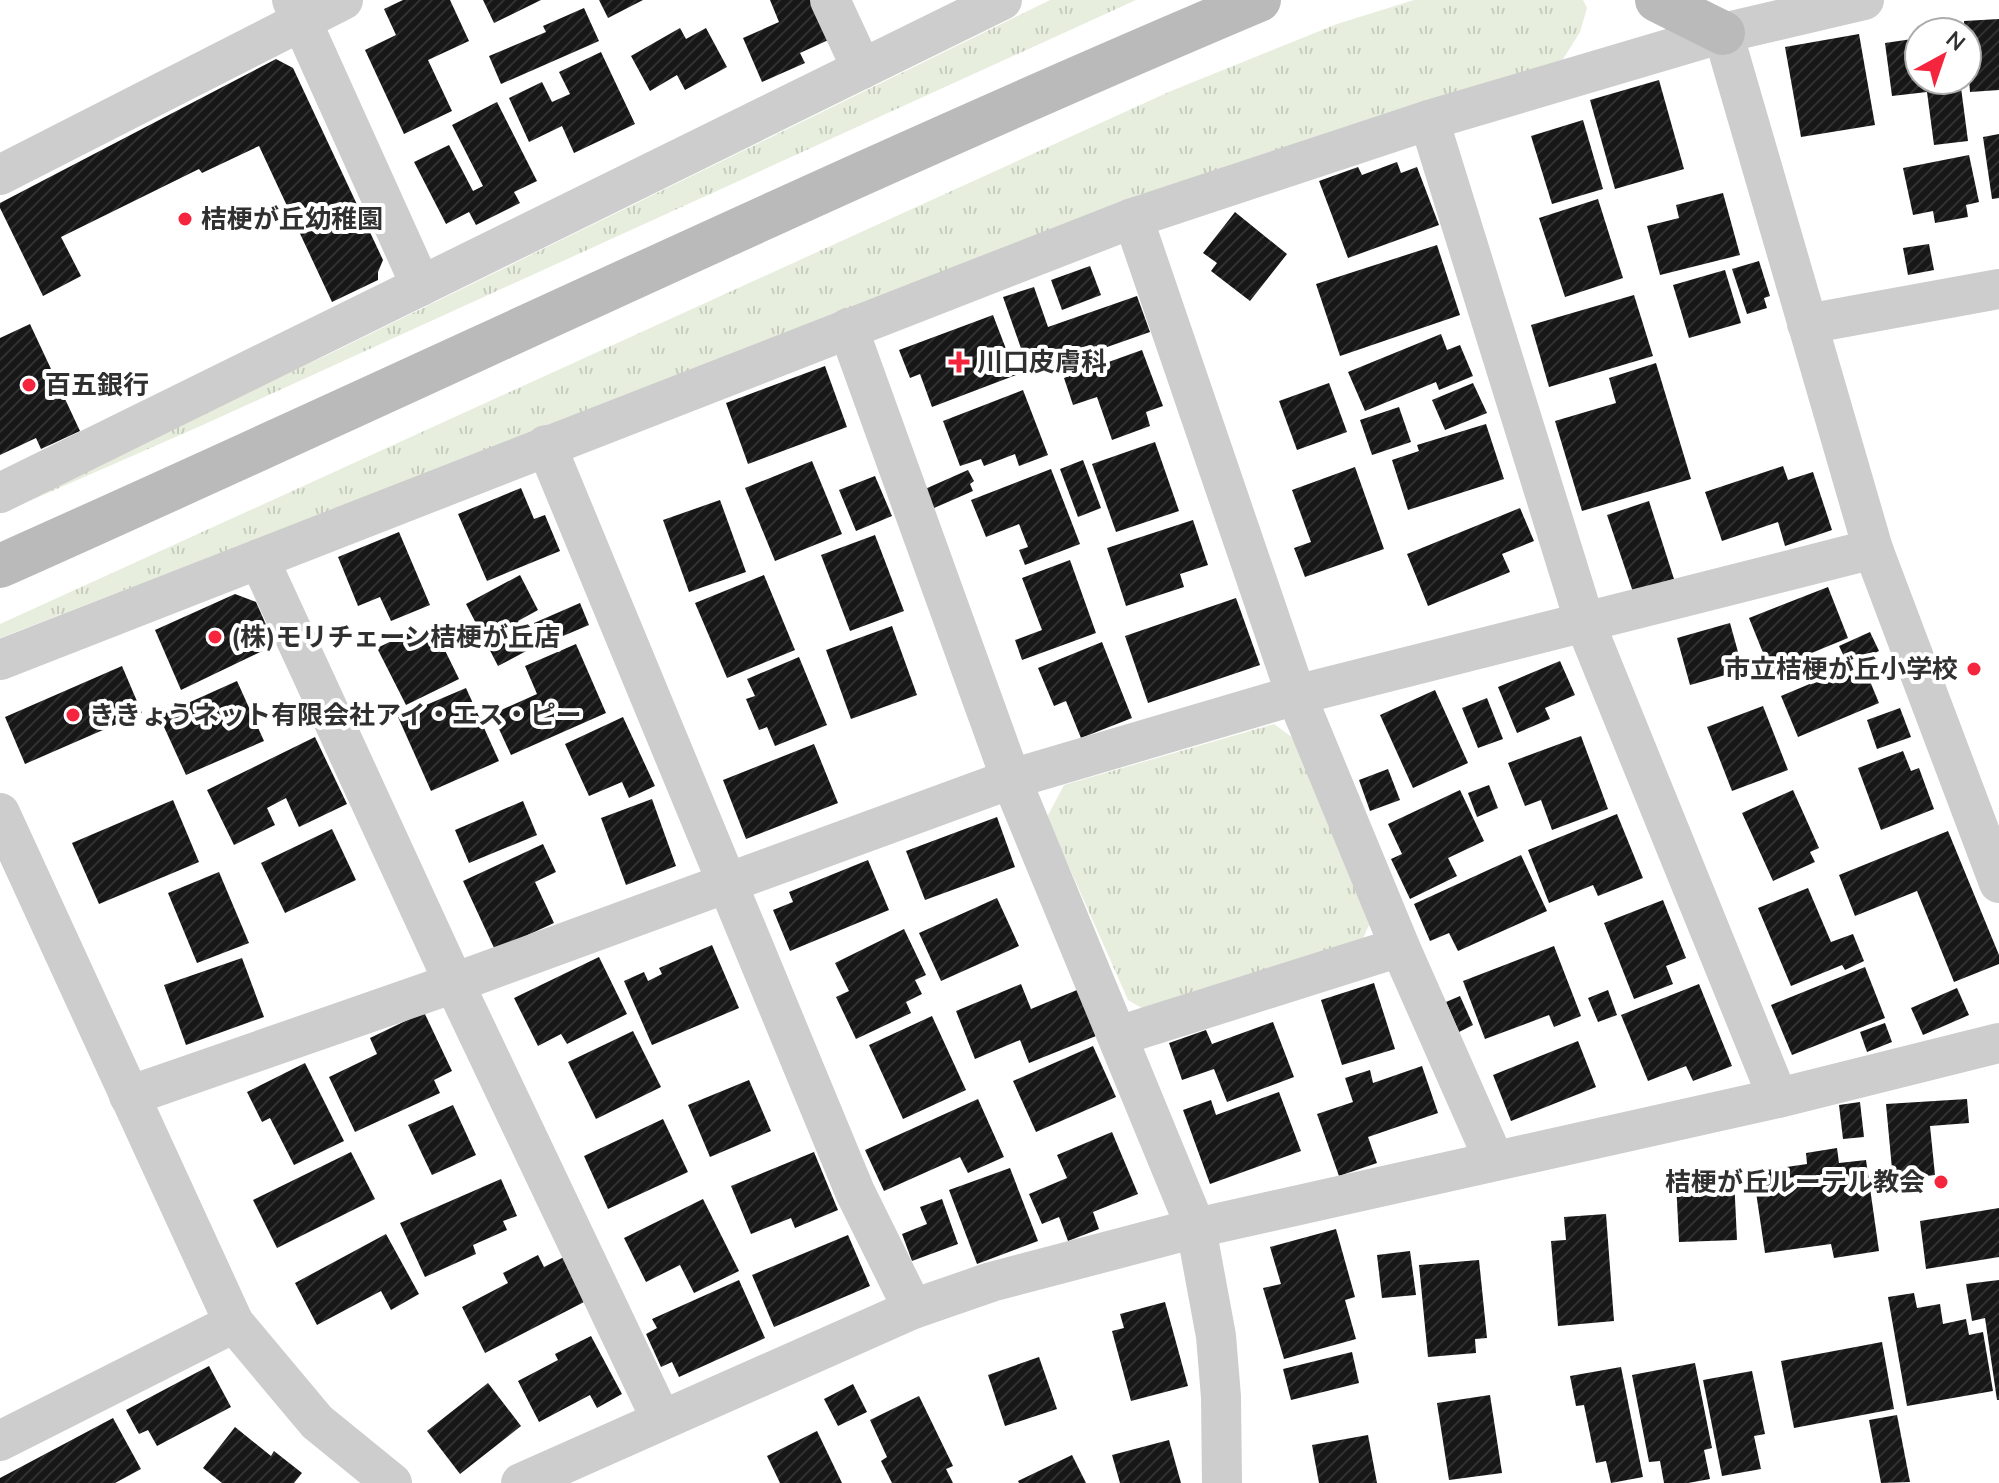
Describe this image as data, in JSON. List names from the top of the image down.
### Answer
{
  "places": {
    "other": [
      "桔梗が丘幼稚園",
      "百五銀行",
      "(株)モリチェーン桔梗が丘店",
      "市立桔梗が丘小学校",
      "ききょうネット有限会社アイ・エス・ピー",
      "桔梗が丘ルーテル教会"
    ],
    "health": ["川口皮膚科"]
  },
  "north": "top right"
}
